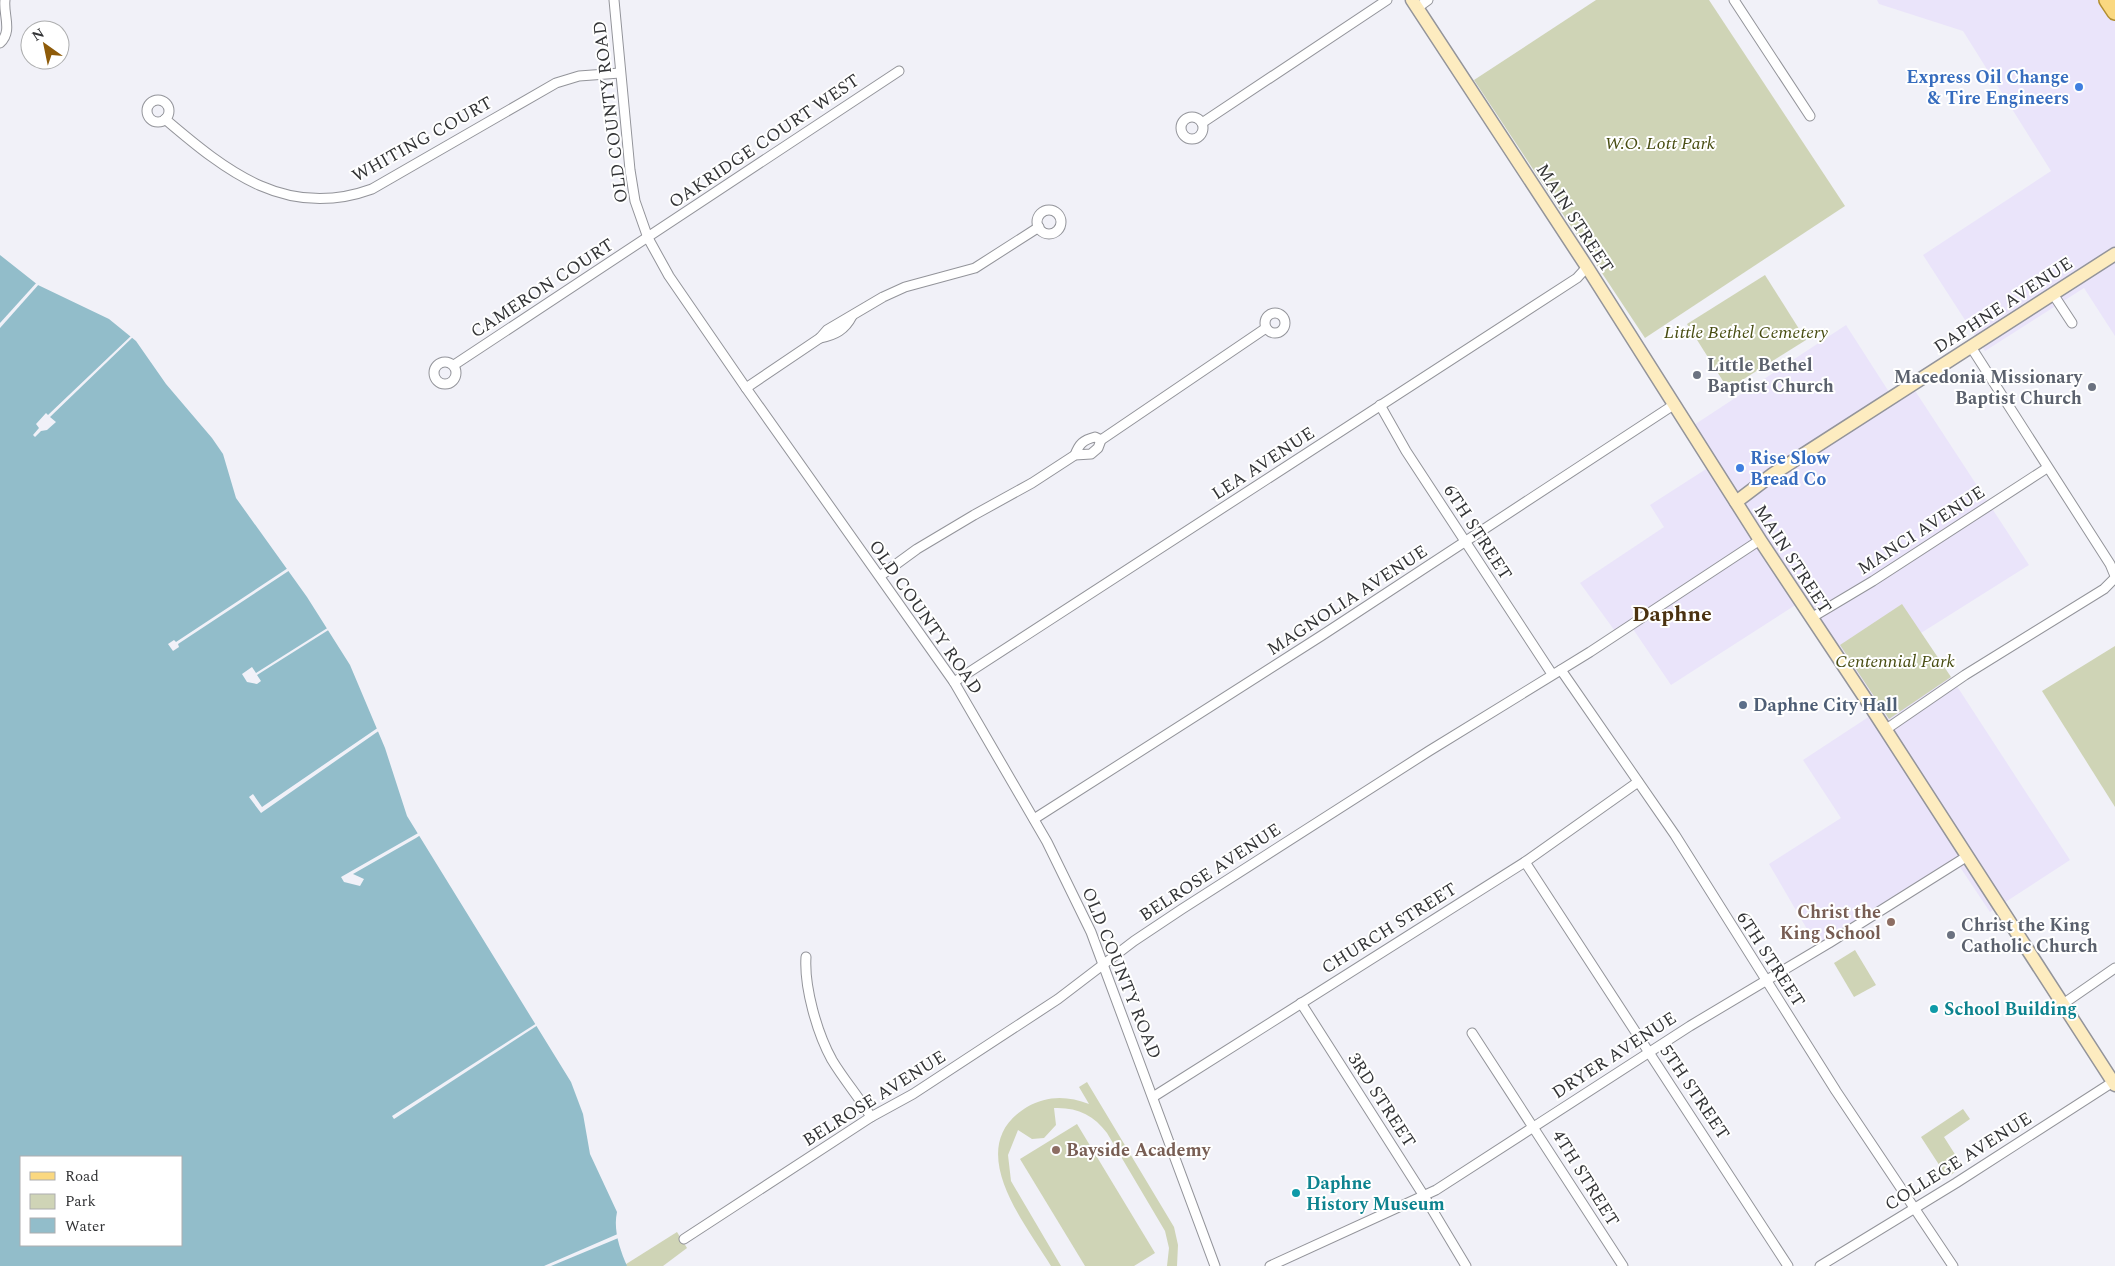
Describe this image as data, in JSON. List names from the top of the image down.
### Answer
{
  "streets": {
    "main road": ["MAIN STREET", "DAPHNE AVENUE"],
    "street": [
      "OLD COUNTY ROAD",
      "WHITING COURT",
      "OAKRIDGE COURT WEST",
      "CAMERON COURT",
      "LEA AVENUE",
      "MANCI AVENUE",
      "6TH STREET",
      "MAGNOLIA AVENUE",
      "BELROSE AVENUE",
      "CHURCH STREET",
      "DRYER AVENUE",
      "5TH STREET",
      "3RD STREET",
      "COLLEGE AVENUE",
      "4TH STREET"
    ]
  },
  "crossings": [
    ["OLD COUNTY ROAD", "WHITING COURT"],
    ["OLD COUNTY ROAD", "OAKRIDGE COURT WEST"],
    ["OLD COUNTY ROAD", "CAMERON COURT"],
    ["OLD COUNTY ROAD", "LEA AVENUE"],
    ["OLD COUNTY ROAD", "MAGNOLIA AVENUE"],
    ["OLD COUNTY ROAD", "BELROSE AVENUE"],
    ["OLD COUNTY ROAD", "CHURCH STREET"],
    ["OAKRIDGE COURT WEST", "CAMERON COURT"],
    ["MAIN STREET", "DAPHNE AVENUE"],
    ["MAIN STREET", "LEA AVENUE"],
    ["MAIN STREET", "MANCI AVENUE"],
    ["MAIN STREET", "MAGNOLIA AVENUE"],
    ["MAIN STREET", "BELROSE AVENUE"],
    ["MAIN STREET", "DRYER AVENUE"],
    ["MAIN STREET", "COLLEGE AVENUE"],
    ["LEA AVENUE", "6TH STREET"],
    ["6TH STREET", "MAGNOLIA AVENUE"],
    ["6TH STREET", "BELROSE AVENUE"],
    ["6TH STREET", "CHURCH STREET"],
    ["6TH STREET", "DRYER AVENUE"],
    ["6TH STREET", "COLLEGE AVENUE"],
    ["CHURCH STREET", "5TH STREET"],
    ["CHURCH STREET", "3RD STREET"],
    ["DRYER AVENUE", "5TH STREET"],
    ["DRYER AVENUE", "3RD STREET"],
    ["DRYER AVENUE", "4TH STREET"]
  ],
  "districts": ["Daphne"],
  "parks": ["W.O. Lott Park", "Little Bethel Cemetery", "Centennial Park"],
  "places": [
    "Express Oil Change & Tire Engineers",
    "Little Bethel Baptist Church",
    "Macedonia Missionary Baptist Church",
    "Rise Slow Bread Co",
    "Daphne City Hall",
    "Christ the King School",
    "Christ the King Catholic Church",
    "School Building",
    "Bayside Academy",
    "Daphne History Museum"
  ],
  "legend": ["Road", "Park", "Water"],
  "north": "top left"
}
